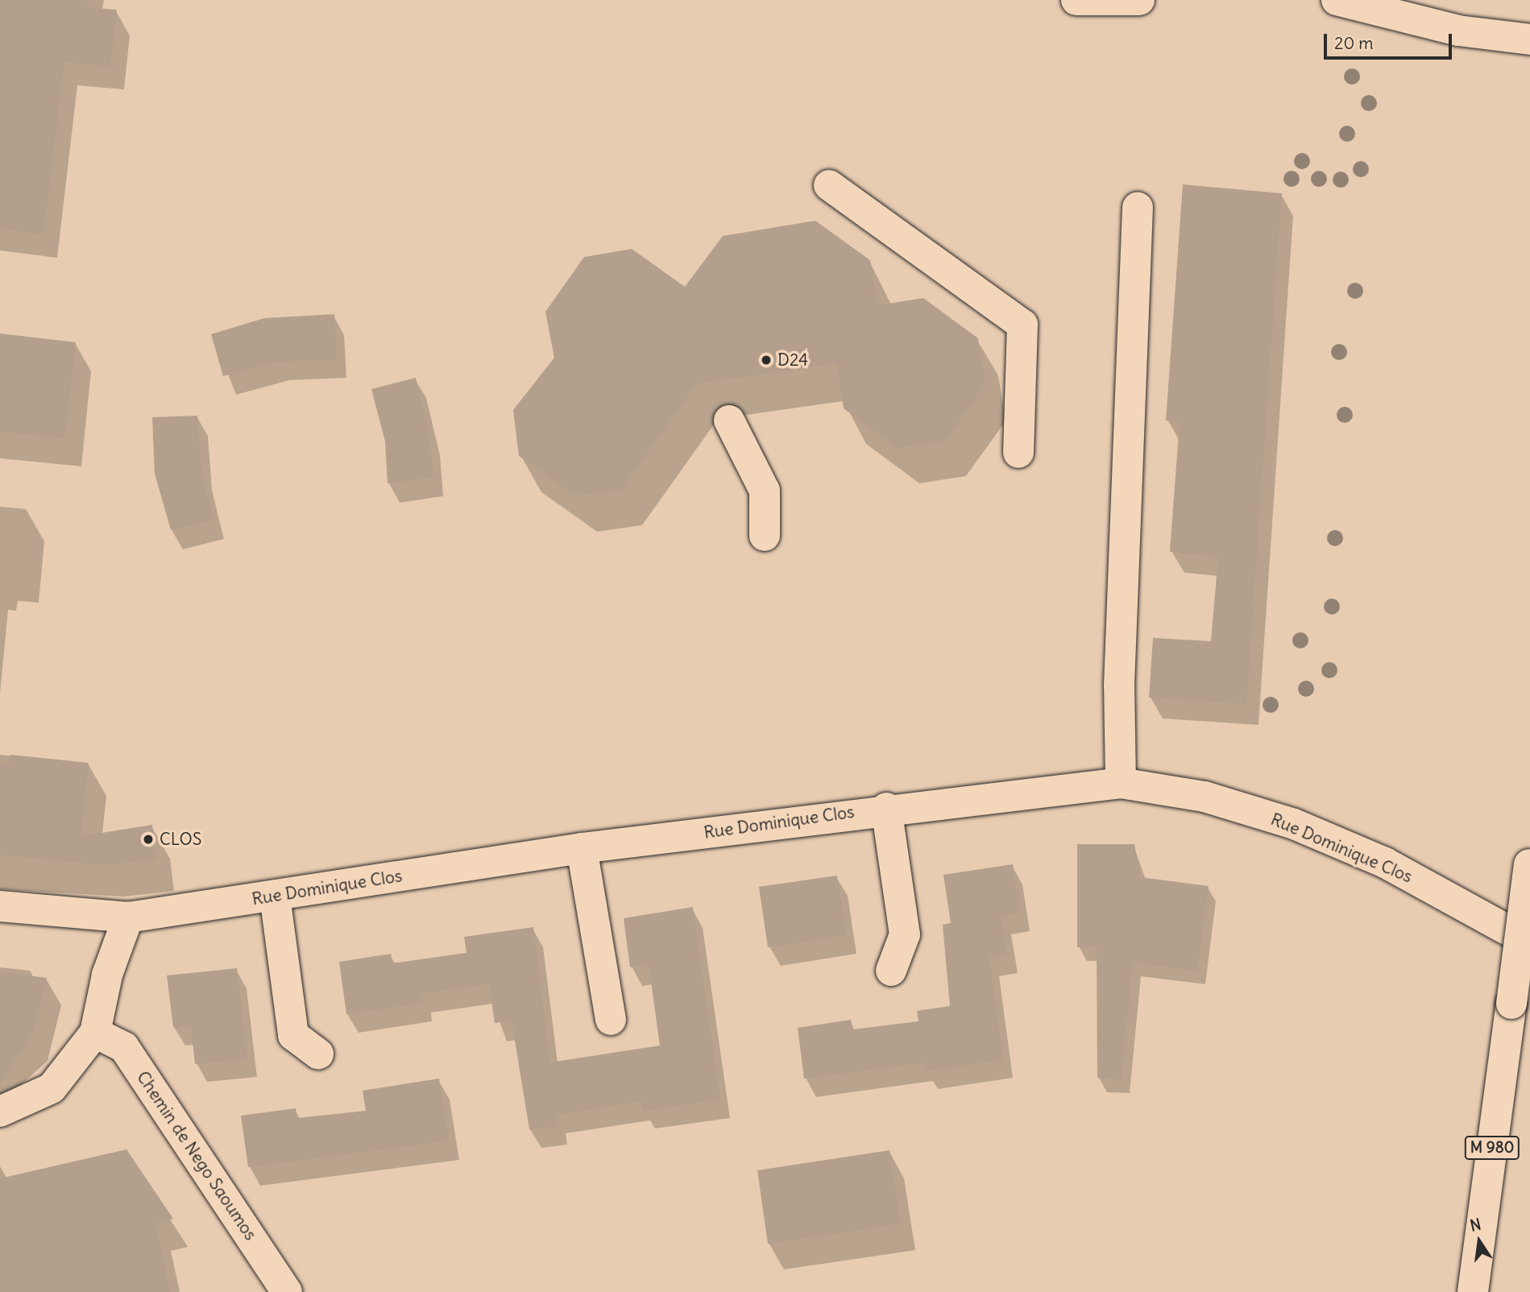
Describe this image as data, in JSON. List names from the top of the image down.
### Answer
{
  "streets": {
    "main road": ["Rue Dominique Clos", "M 980", "Chemin de Nego Saoumos"]
  },
  "places": ["D24", "CLOS"],
  "scale_bar": "20 m",
  "north": "top"
}
